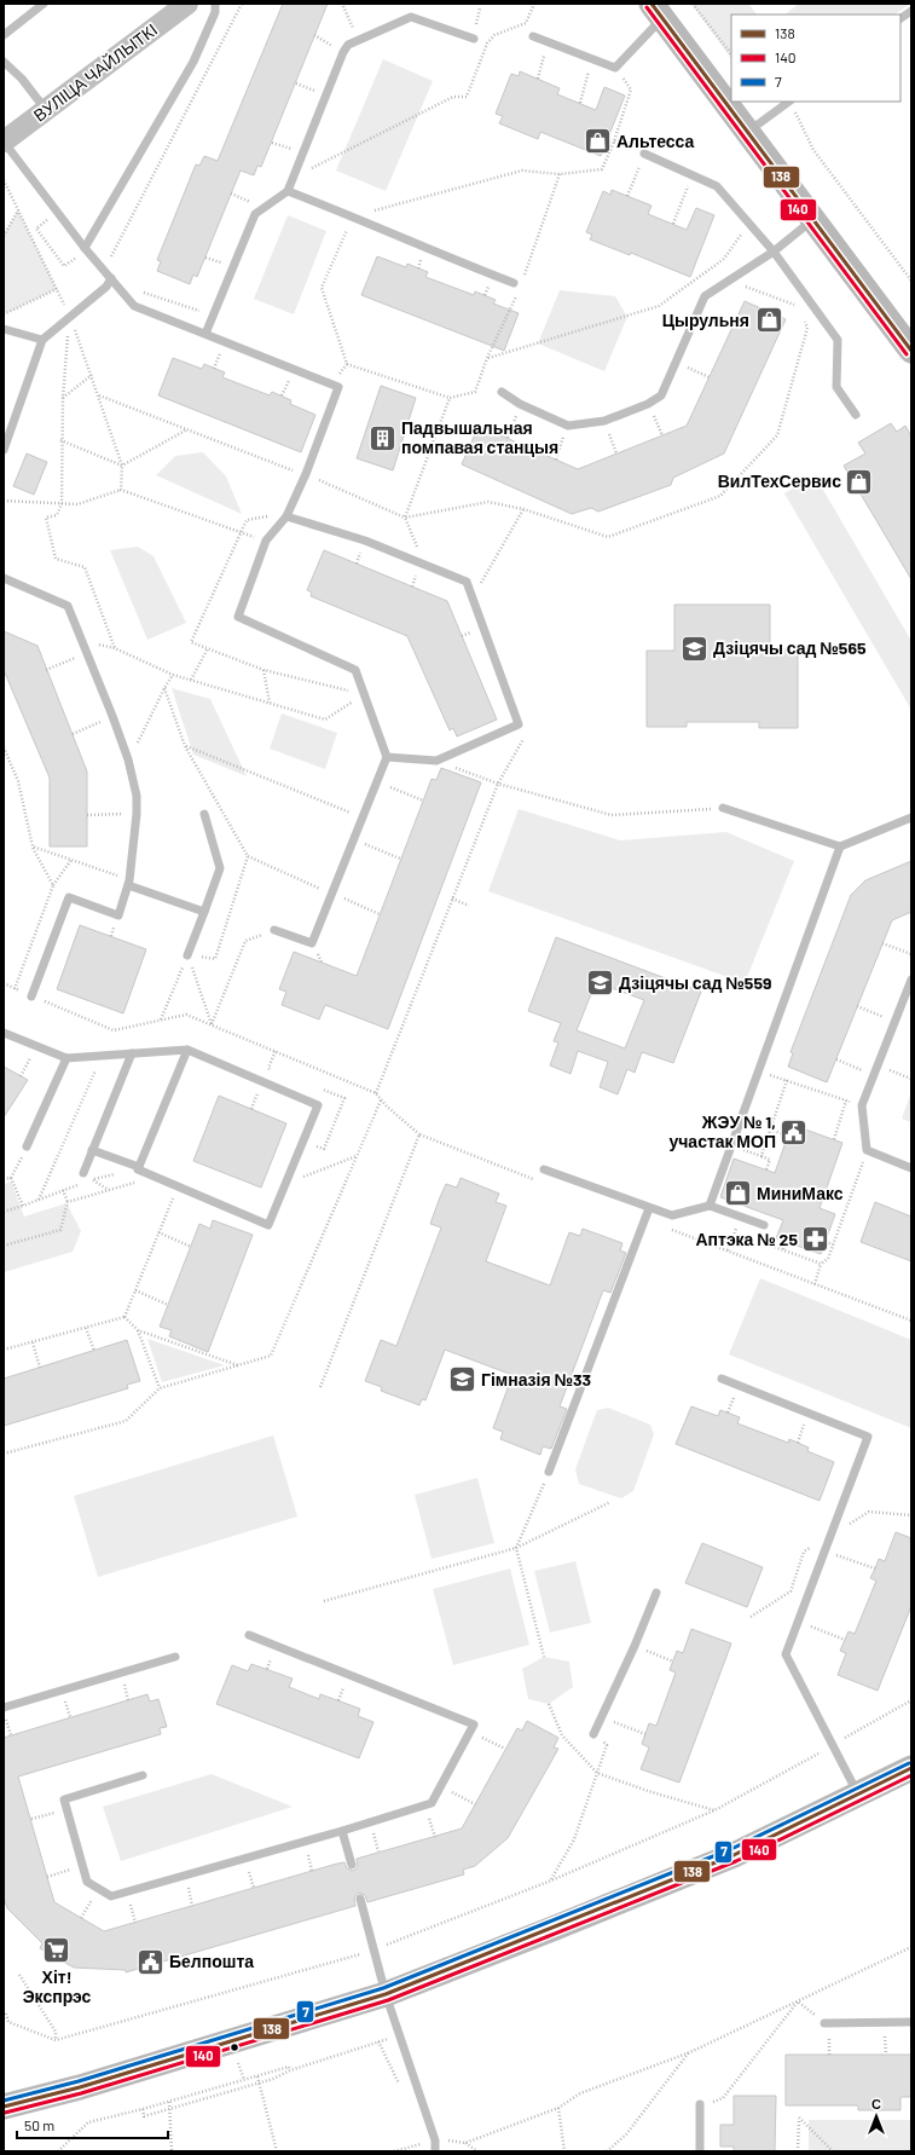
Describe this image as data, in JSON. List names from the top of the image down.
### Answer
{
  "streets": {
    "street": ["ВУЛІЦА ЧАЙЛЫТКІ"]
  },
  "places": {
    "shop": [
      "Альтесса",
      "Цырульня",
      "ВилТехСервис",
      "МиниМакс"
    ],
    "building": ["Падвышальная помпавая станцыя"],
    "school or university": ["Дзіцячы сад №565", "Дзіцячы сад №559", "Гімназія №33"],
    "public building": ["ЖЭУ № 1, участак МОП", "Белпошта"],
    "pharmacy": ["Аптэка № 25"],
    "supermarket": ["Хіт! Экспрэс"]
  },
  "lines": ["transit line 138", "transit line 140", "transit line 7"],
  "legend": ["138", "140", "7"],
  "scale_bar": "50 m",
  "north": "top"
}
